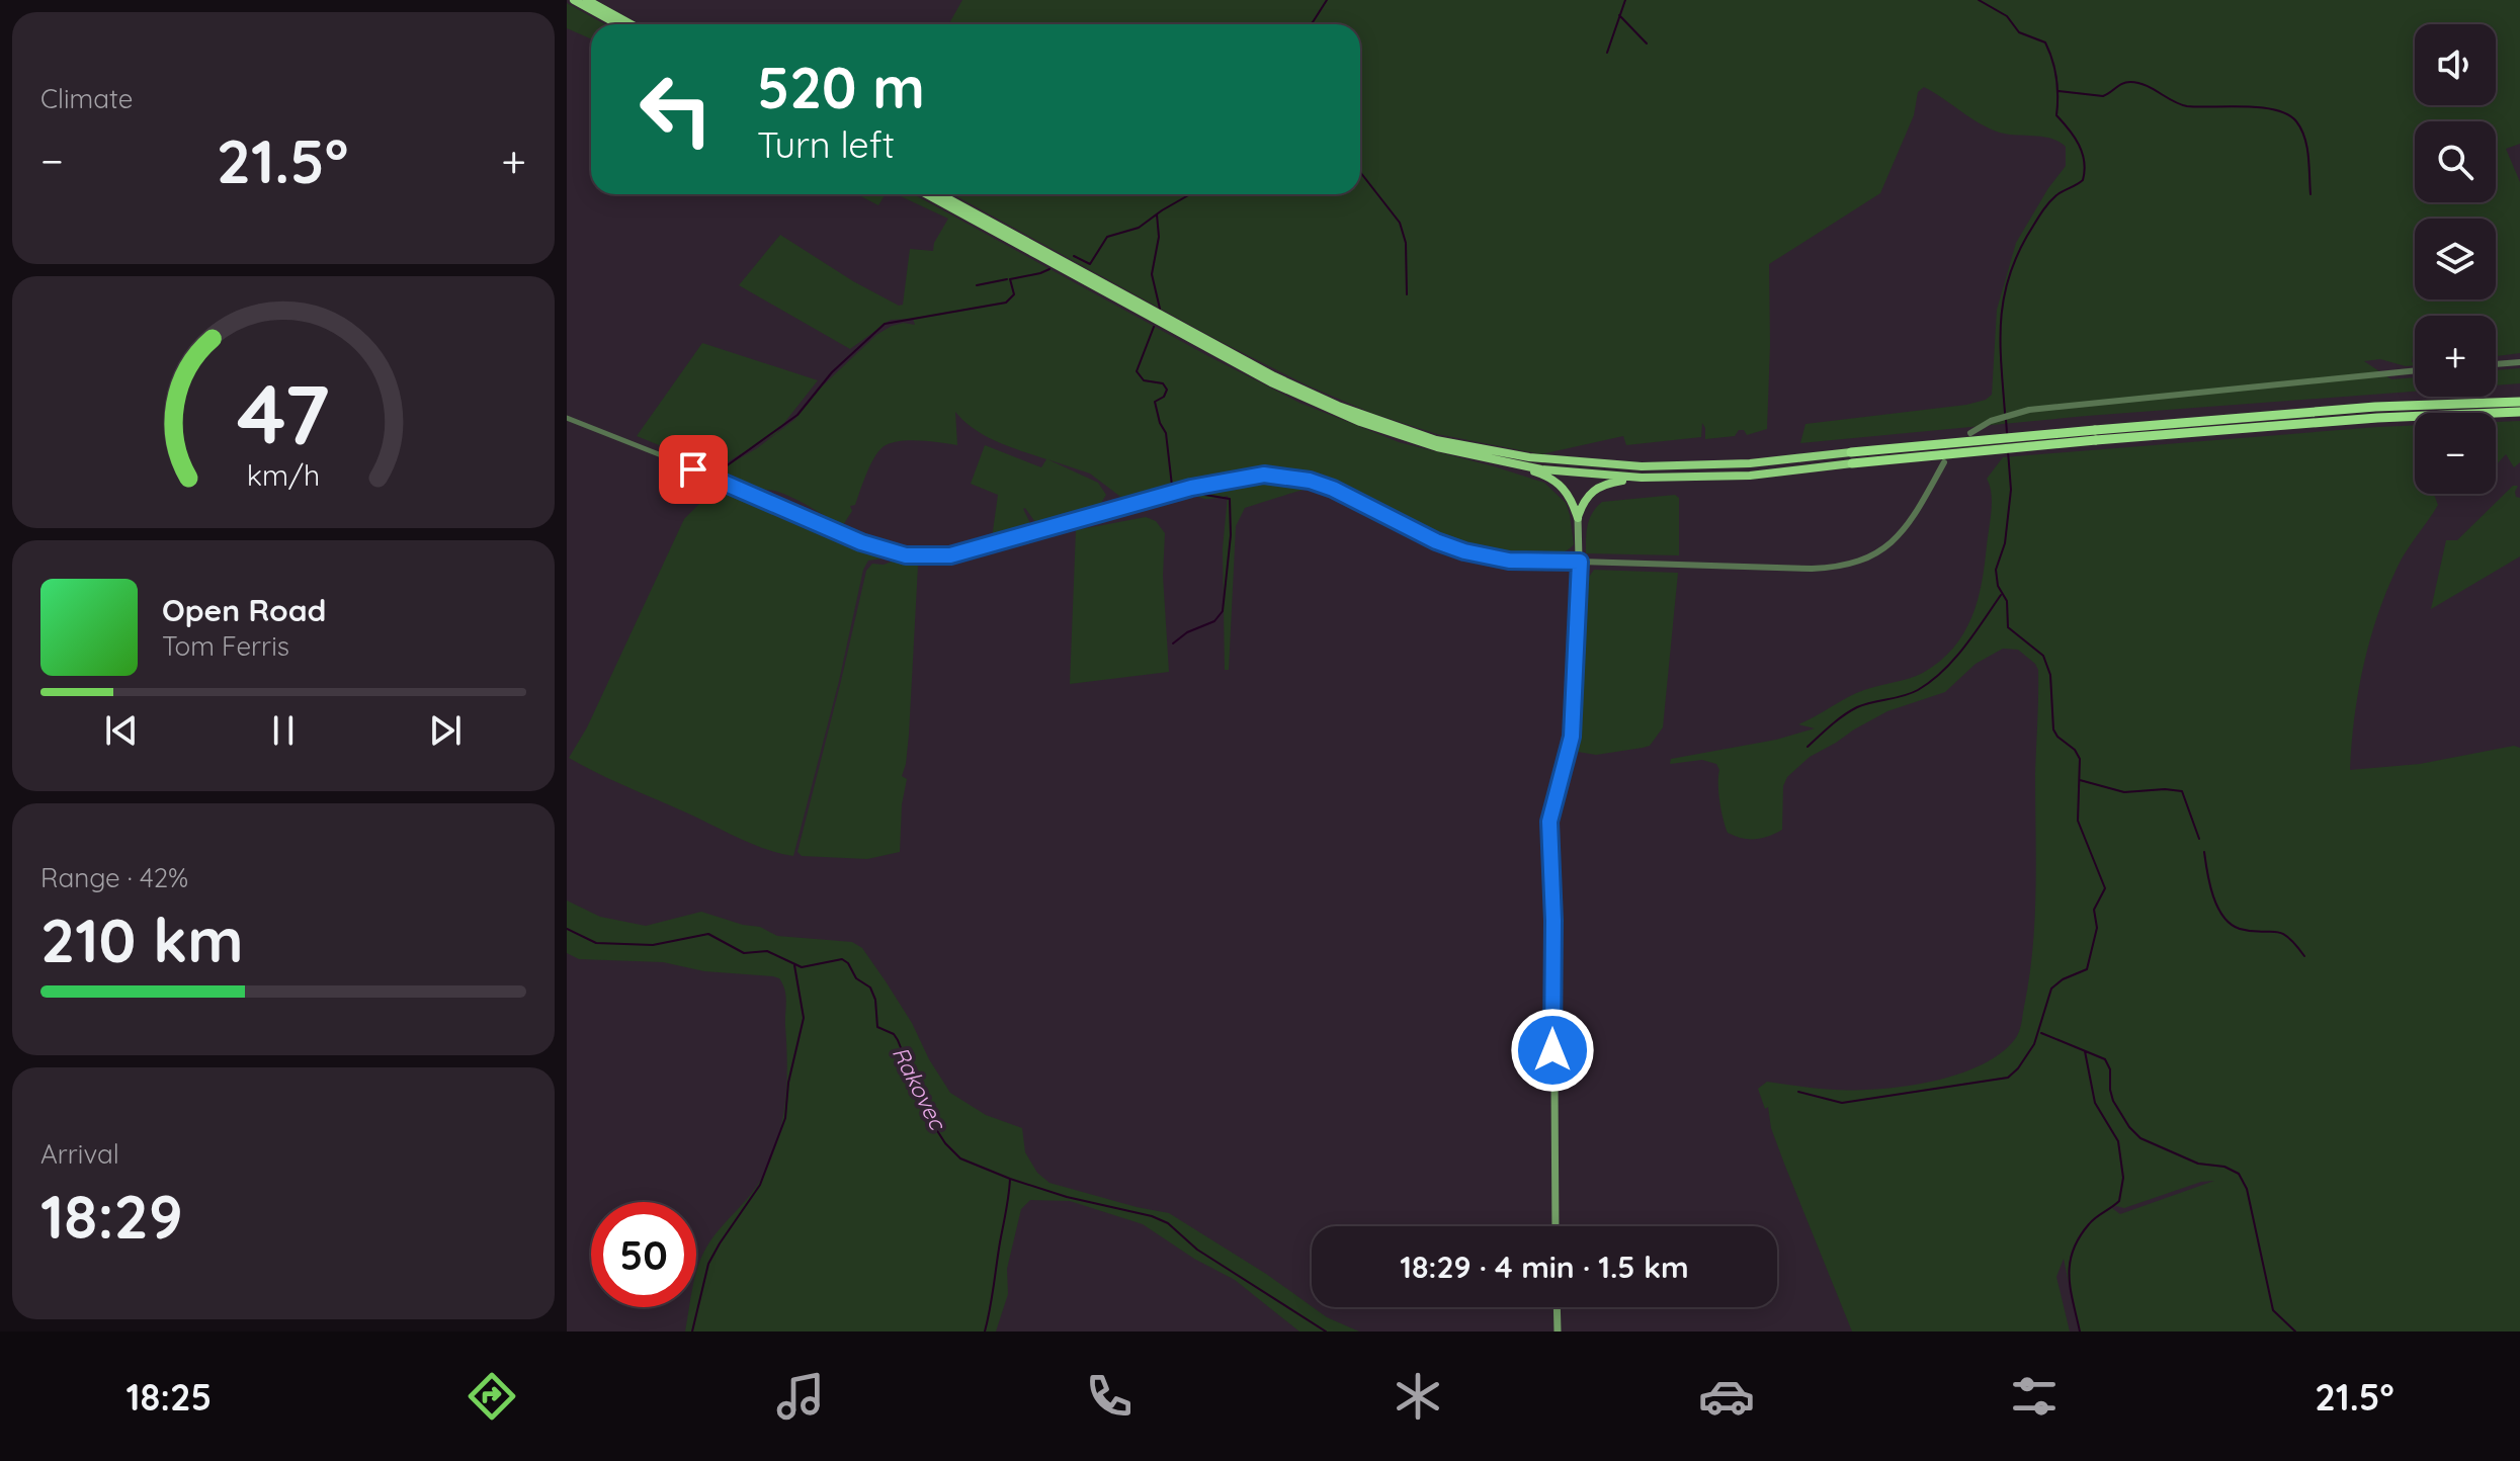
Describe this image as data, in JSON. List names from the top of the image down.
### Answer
{
  "water": ["Rakovec"],
  "page": {
    "tile": [
      "Climate",
      ["Range · 42%", "210 km"],
      ["Arrival", "18:29"]
    ],
    "map_buttons": ["+", "−"],
    "turn": ["520 m", "Turn left"],
    "heat": ["−", "21.5°", "+"],
    "song": ["Open Road", "Tom Ferris"],
    "limit": "50",
    "trip": "18:29 · 4 min · 1.5 km",
    "tabs": ["18:25", "21.5°"],
    "gauge": ["47", "km/h"]
  }
}
